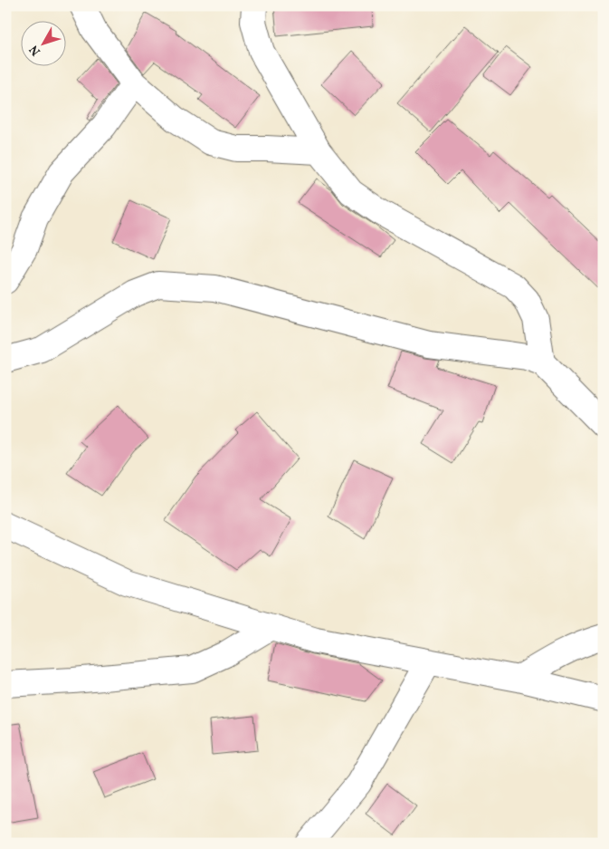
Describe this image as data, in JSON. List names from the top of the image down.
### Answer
{
  "north": "bottom left"
}
